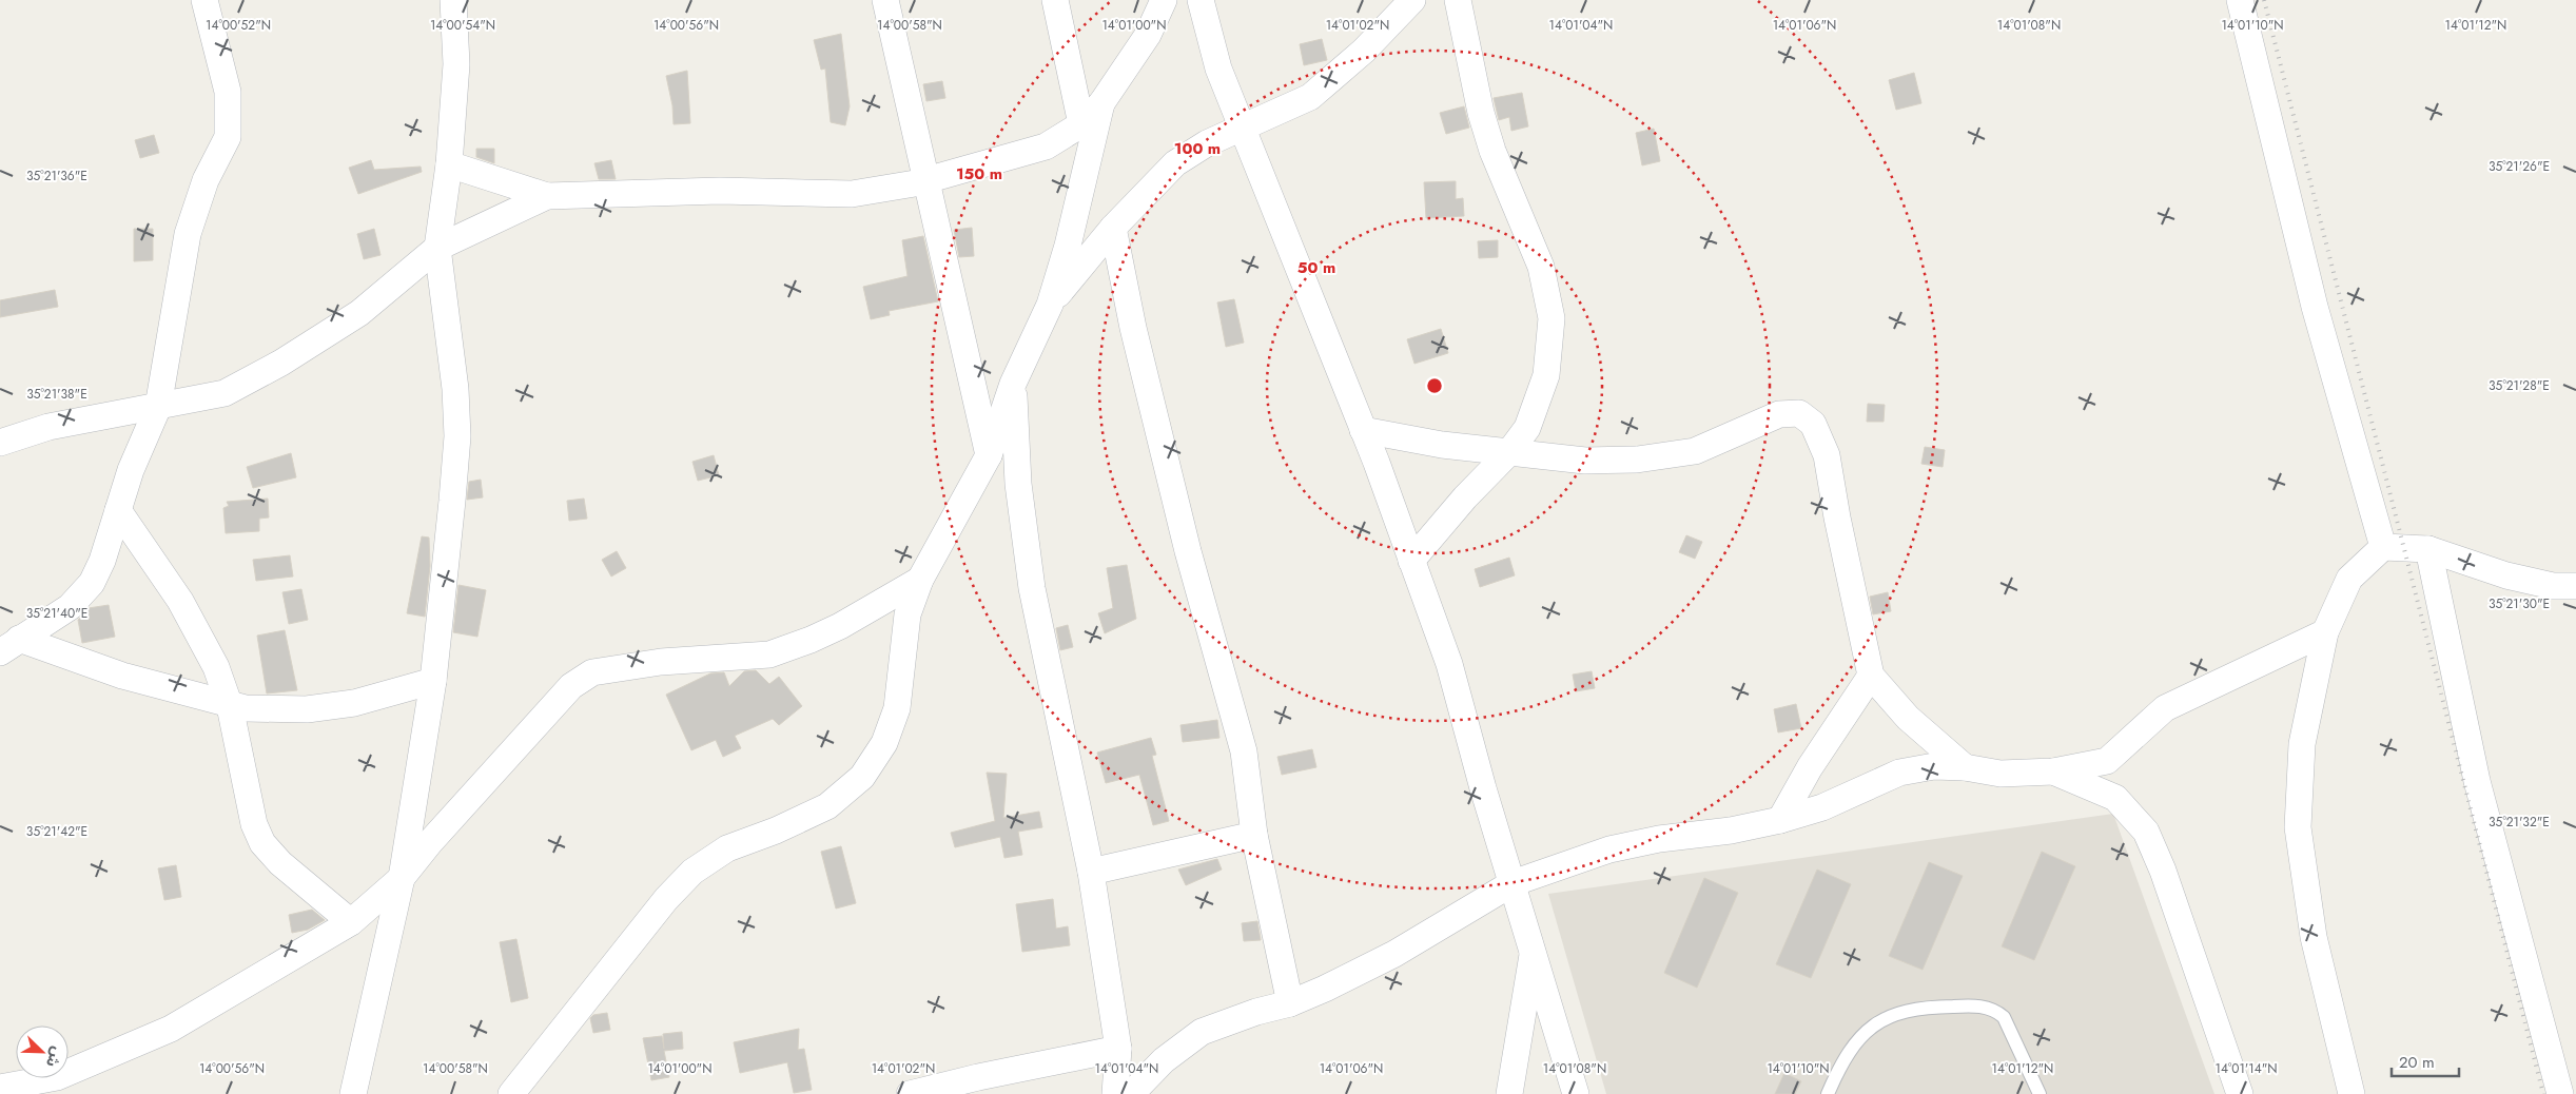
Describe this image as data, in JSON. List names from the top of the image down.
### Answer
{
  "scale_bar": "20 m",
  "north": "bottom right",
  "coordinates": [
    "14°00'52\"N",
    "14°00'54\"N",
    "14°00'56\"N",
    "14°00'58\"N",
    "14°01'00\"N",
    "14°01'02\"N",
    "14°01'04\"N",
    "14°01'06\"N",
    "14°01'08\"N",
    "14°01'10\"N",
    "14°01'12\"N",
    "35°21'26\"E",
    "35°21'36\"E",
    "35°21'28\"E",
    "35°21'38\"E",
    "35°21'30\"E",
    "35°21'40\"E",
    "35°21'32\"E",
    "35°21'42\"E",
    "14°01'14\"N"
  ],
  "rings": ["100 m", "150 m", "50 m"]
}
